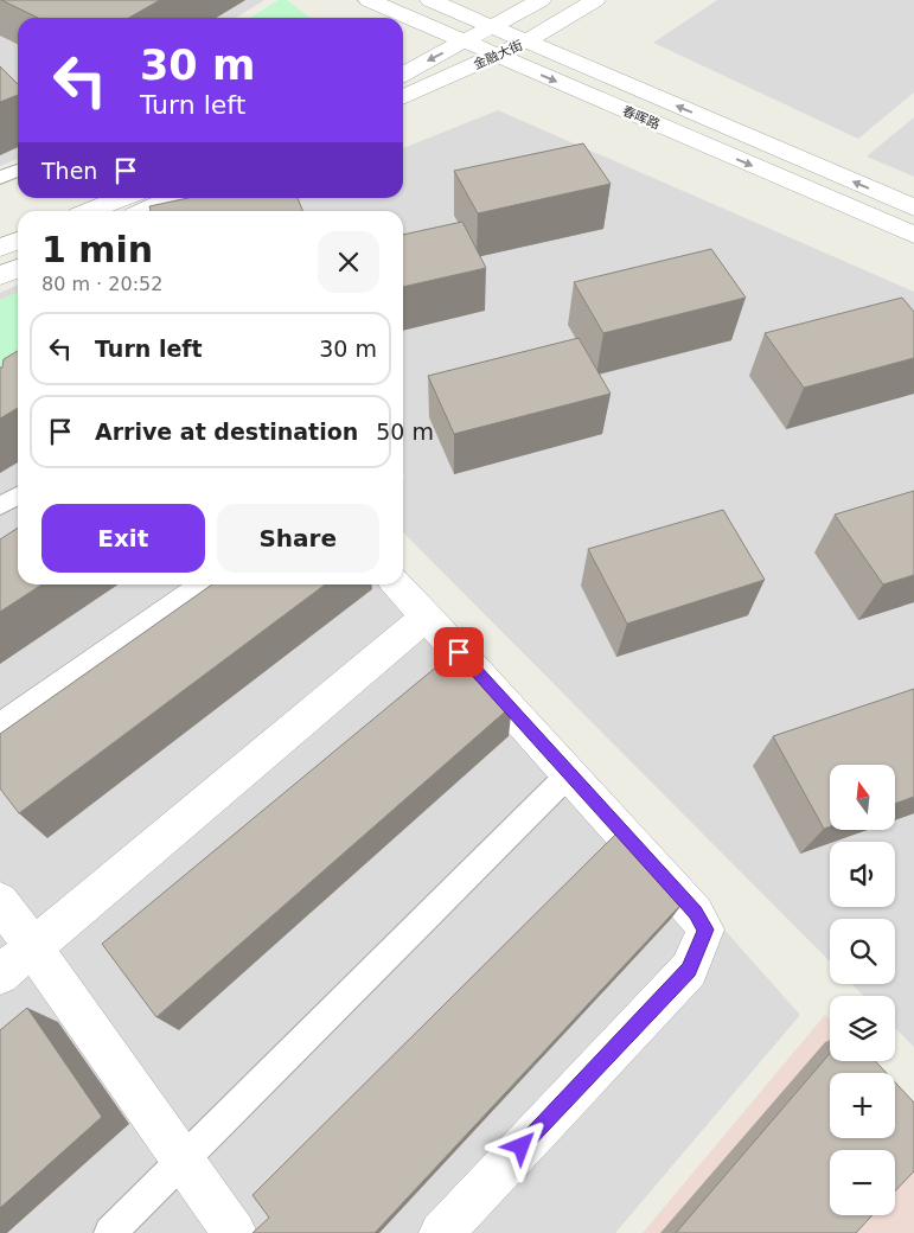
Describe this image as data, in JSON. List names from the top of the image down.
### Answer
{
  "streets": {
    "street": ["金融大街", "春晖路"]
  },
  "crossings": [
    ["金融大街", "春晖路"]
  ],
  "north": "top",
  "page": {
    "turn": ["30 m", "Turn left"],
    "then": "Then",
    "heading": ["1 min", "80 m · 20:52"],
    "list": [
      {
        "name": "Turn left",
        "value": "30 m"
      },
      {
        "name": "Arrive at destination",
        "value": "50 m"
      }
    ],
    "buttons": ["Exit", "Share"],
    "map_buttons": ["+", "−"]
  }
}
